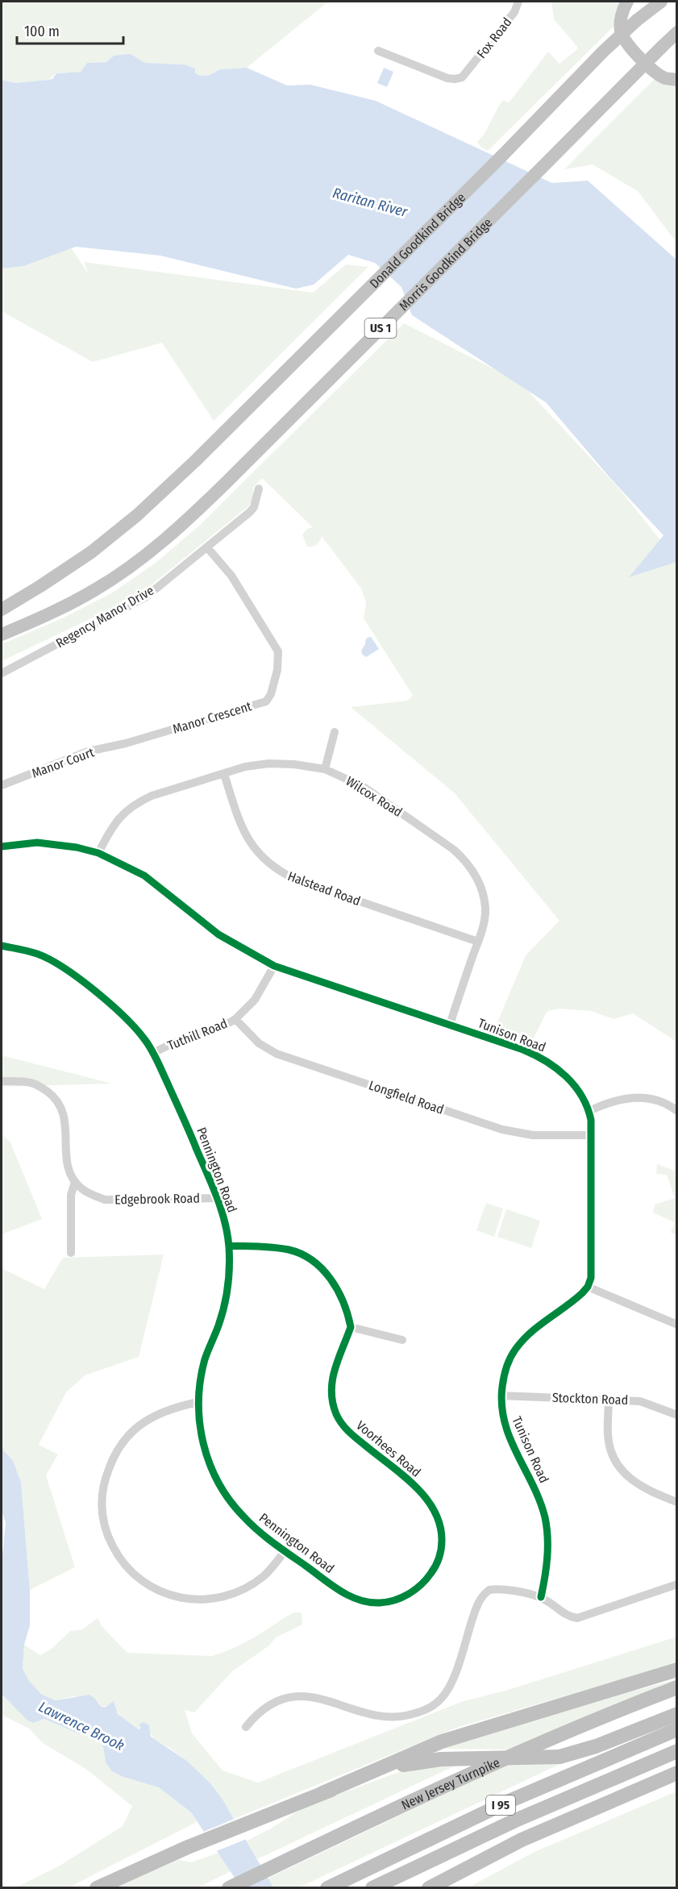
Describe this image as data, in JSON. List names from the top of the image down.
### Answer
{
  "streets": {
    "highway": [
      "Donald Goodkind Bridge",
      "Morris Goodkind Bridge",
      "US 1",
      "New Jersey Turnpike",
      "I 95"
    ],
    "street": [
      "Fox Road",
      "Regency Manor Drive",
      "Manor Crescent",
      "Manor Court",
      "Wilcox Road",
      "Halstead Road",
      "Tuthill Road",
      "Tunison Road",
      "Longfield Road",
      "Pennington Road",
      "Edgebrook Road",
      "Stockton Road",
      "Voorhees Road"
    ]
  },
  "crossings": [
    ["Regency Manor Drive", "Manor Crescent"],
    ["Manor Crescent", "Manor Court"],
    ["Wilcox Road", "Halstead Road"],
    ["Wilcox Road", "Tunison Road"],
    ["Tuthill Road", "Tunison Road"],
    ["Tuthill Road", "Longfield Road"],
    ["Tuthill Road", "Pennington Road"],
    ["Tunison Road", "Longfield Road"],
    ["Tunison Road", "Stockton Road"],
    ["Pennington Road", "Edgebrook Road"],
    ["Pennington Road", "Voorhees Road"]
  ],
  "water": ["Raritan River", "Lawrence Brook"],
  "scale_bar": "100 m"
}
